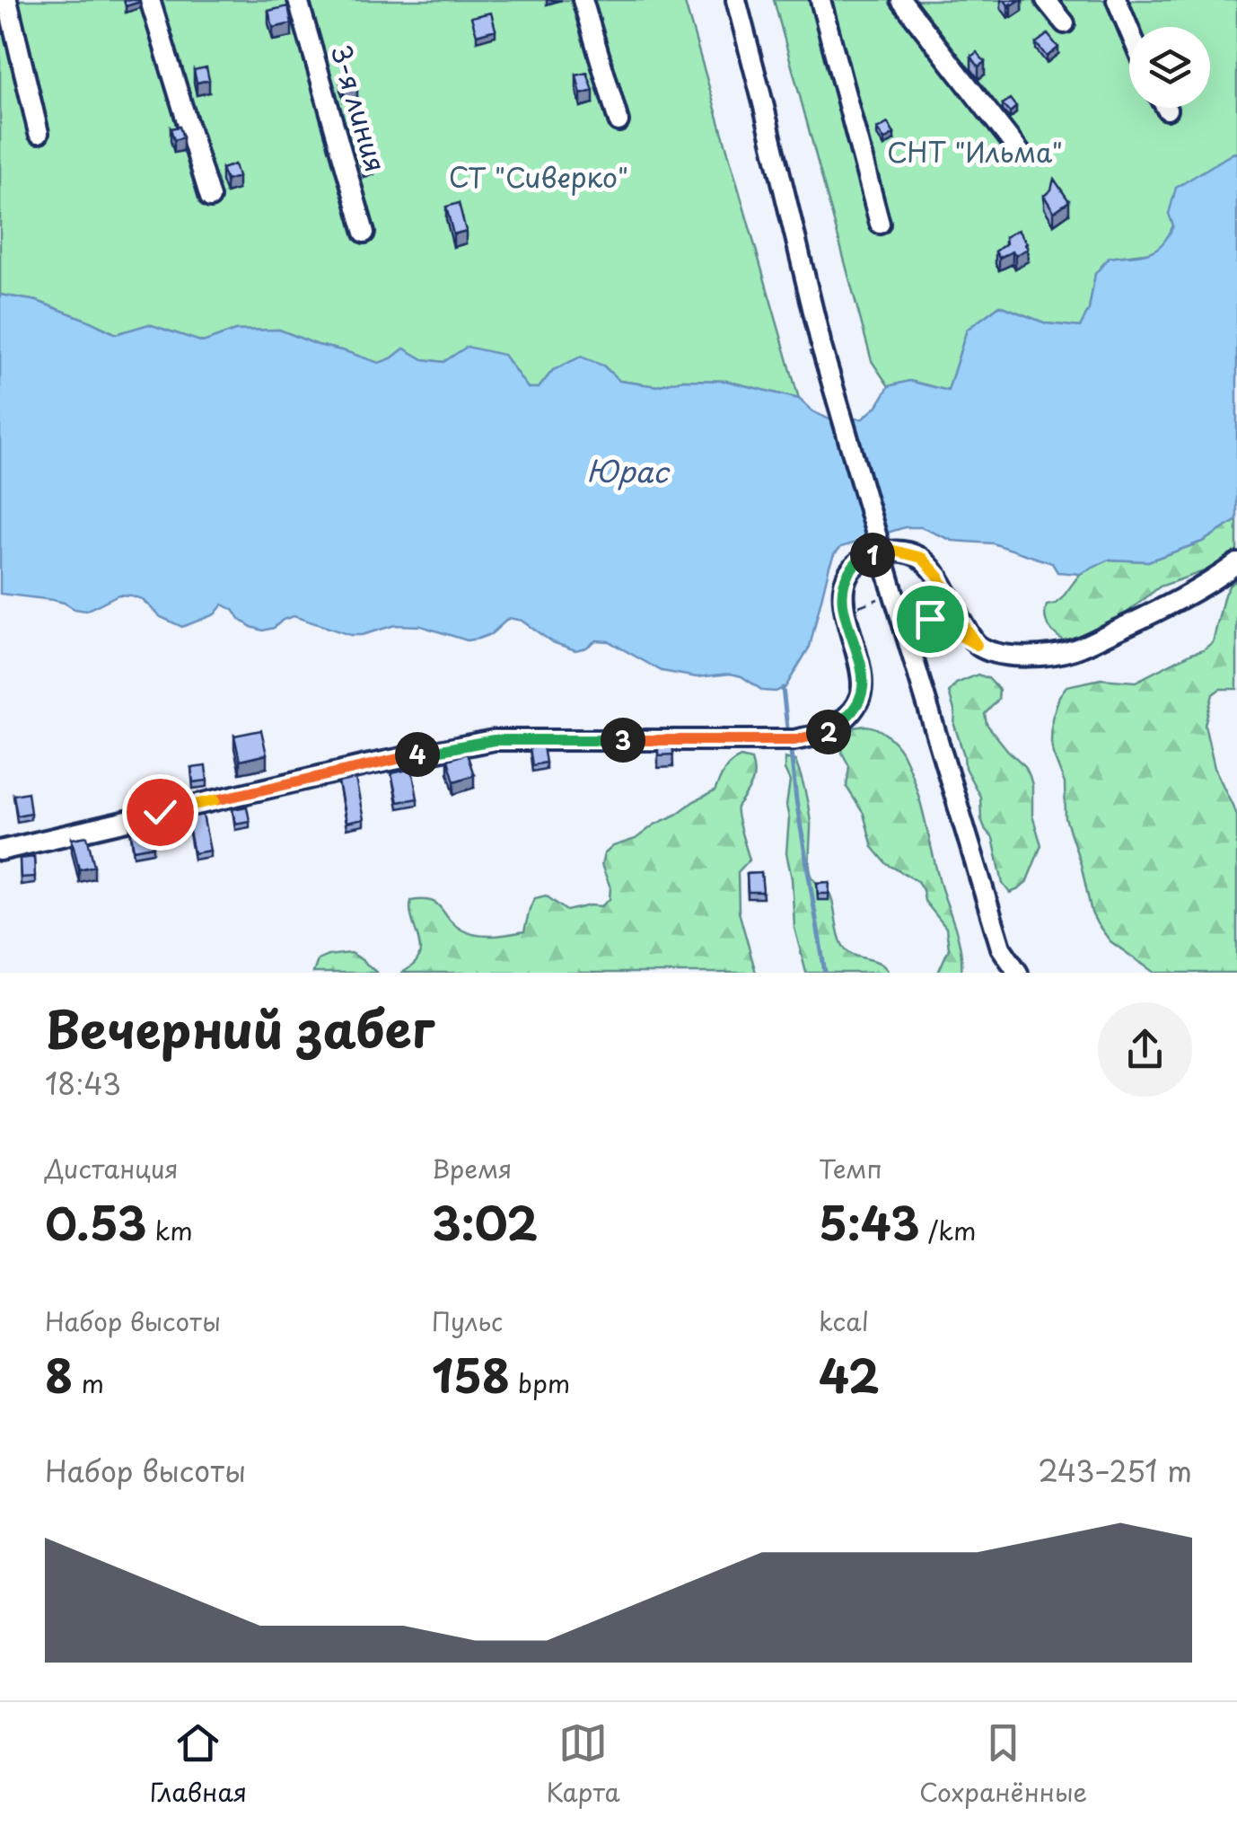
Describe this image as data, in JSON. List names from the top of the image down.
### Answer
{
  "streets": {
    "street": ["3-я линия"]
  },
  "water": ["Юрас"],
  "parks": ["СНТ \"Ильма\"", "СТ \"Сиверко\""],
  "page": {
    "pins": [
      "1",
      "2",
      "3",
      "4"
    ],
    "heading": ["Вечерний забег", "18:43"],
    "stats": [
      ["Дистанция", "0.53 km"],
      ["Время", "3:02"],
      ["Темп", "5:43 /km"],
      ["Набор высоты", "8 m"],
      ["Пульс", "158 bpm"],
      ["kcal", "42"]
    ],
    "chart": ["Набор высоты", "243–251 m"],
    "tabs": ["Главная", "Карта", "Сохранённые"]
  }
}
